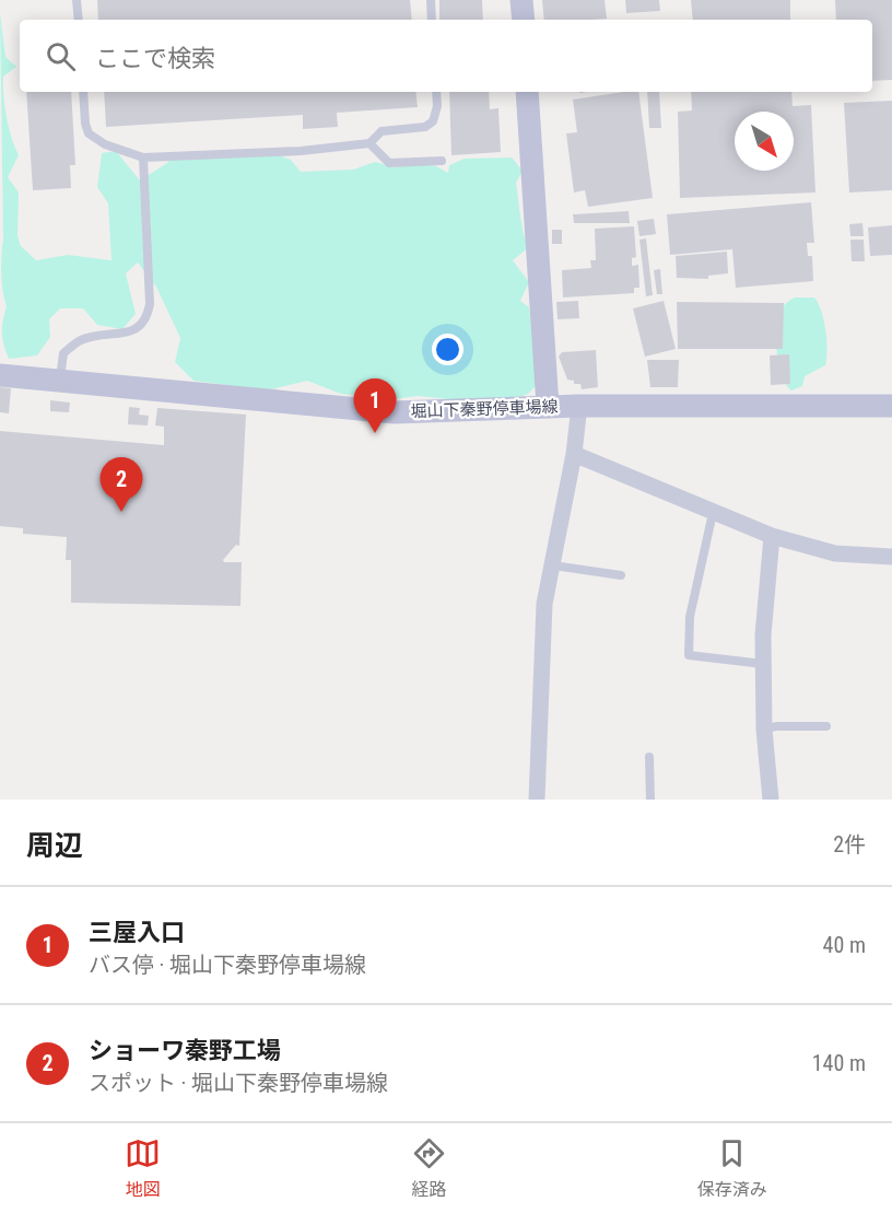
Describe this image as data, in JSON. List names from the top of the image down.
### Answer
{
  "streets": {
    "main road": ["堀山下秦野停車場線"]
  },
  "north": "bottom right",
  "page": {
    "search": "ここで検索",
    "pins": ["1", "2"],
    "heading": ["周辺", "2件"],
    "list": [
      {
        "mark": "1",
        "name": "三屋入口",
        "note": "バス停 · 堀山下秦野停車場線",
        "value": "40 m"
      },
      {
        "mark": "2",
        "name": "ショーワ秦野工場",
        "note": "スポット · 堀山下秦野停車場線",
        "value": "140 m"
      }
    ],
    "nav": ["地図", "経路", "保存済み"]
  }
}
